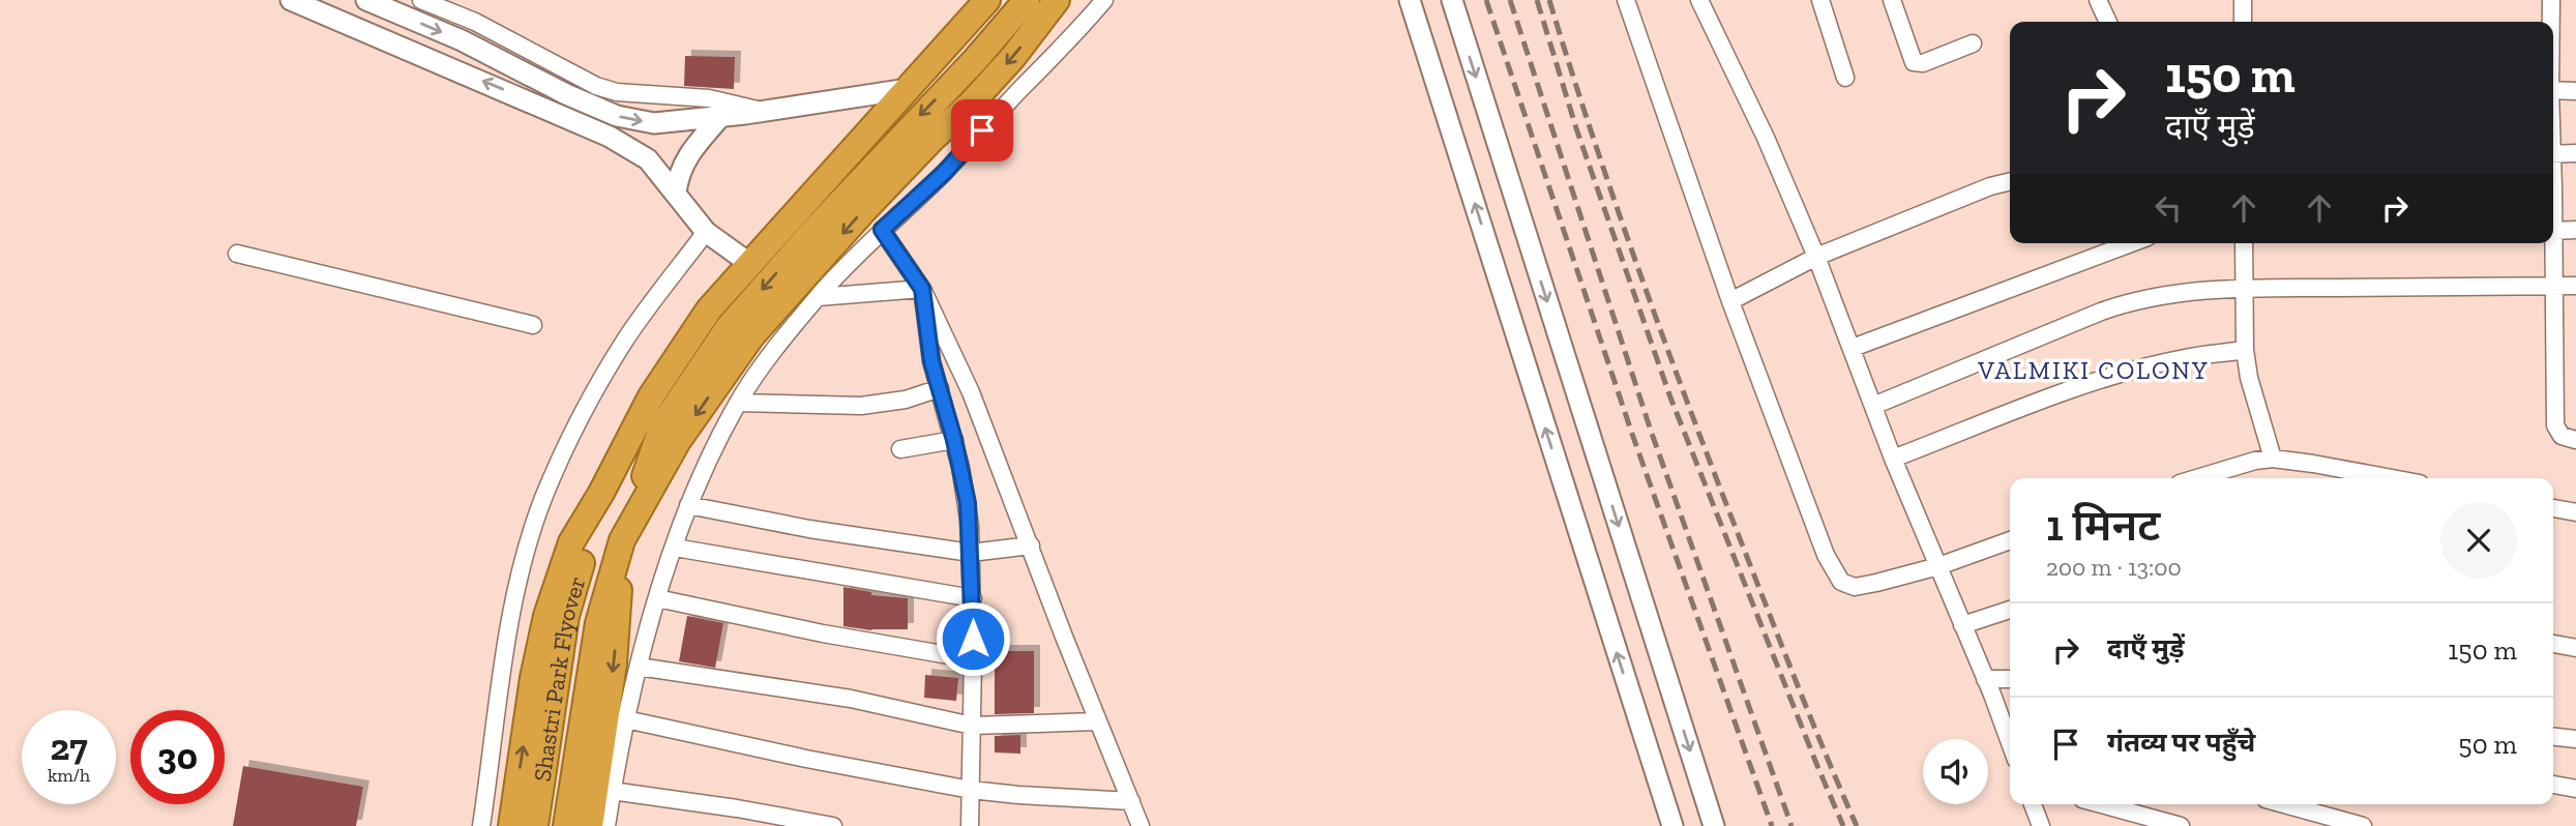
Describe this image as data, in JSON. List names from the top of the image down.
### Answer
{
  "streets": {
    "highway": ["Shastri Park Flyover"]
  },
  "districts": ["VALMIKI COLONY"],
  "page": {
    "turn": ["150 m", "दाएँ मुड़ें"],
    "heading": ["1 मिनट", "200 m · 13:00"],
    "list": [
      {
        "name": "दाएँ मुड़ें",
        "value": "150 m"
      },
      {
        "name": "गंतव्य पर पहुँचे",
        "value": "50 m"
      }
    ],
    "speed": "27 km/h",
    "limit": "30"
  }
}
